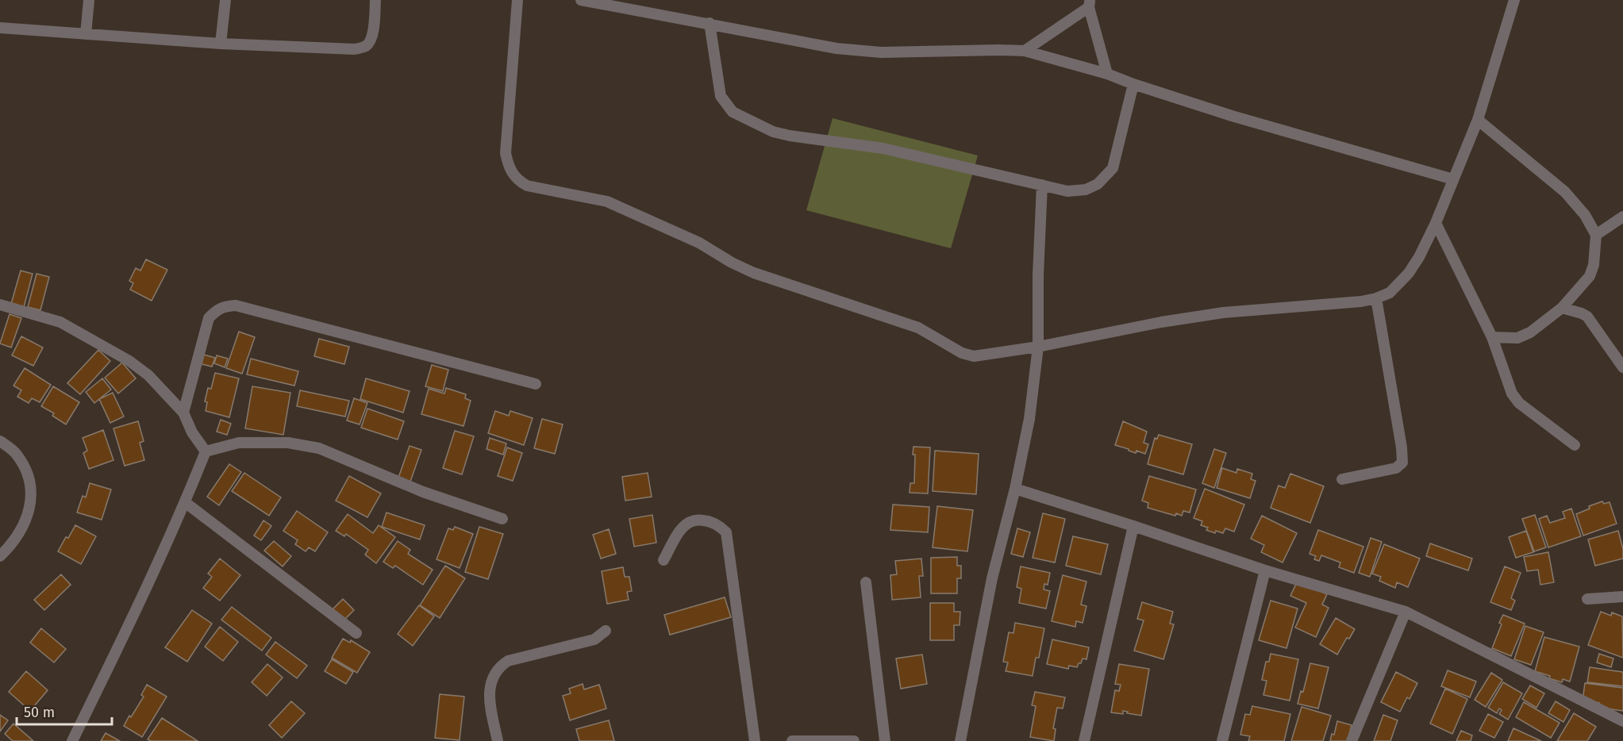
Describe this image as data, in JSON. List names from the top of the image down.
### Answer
{
  "scale_bar": "50 m"
}
